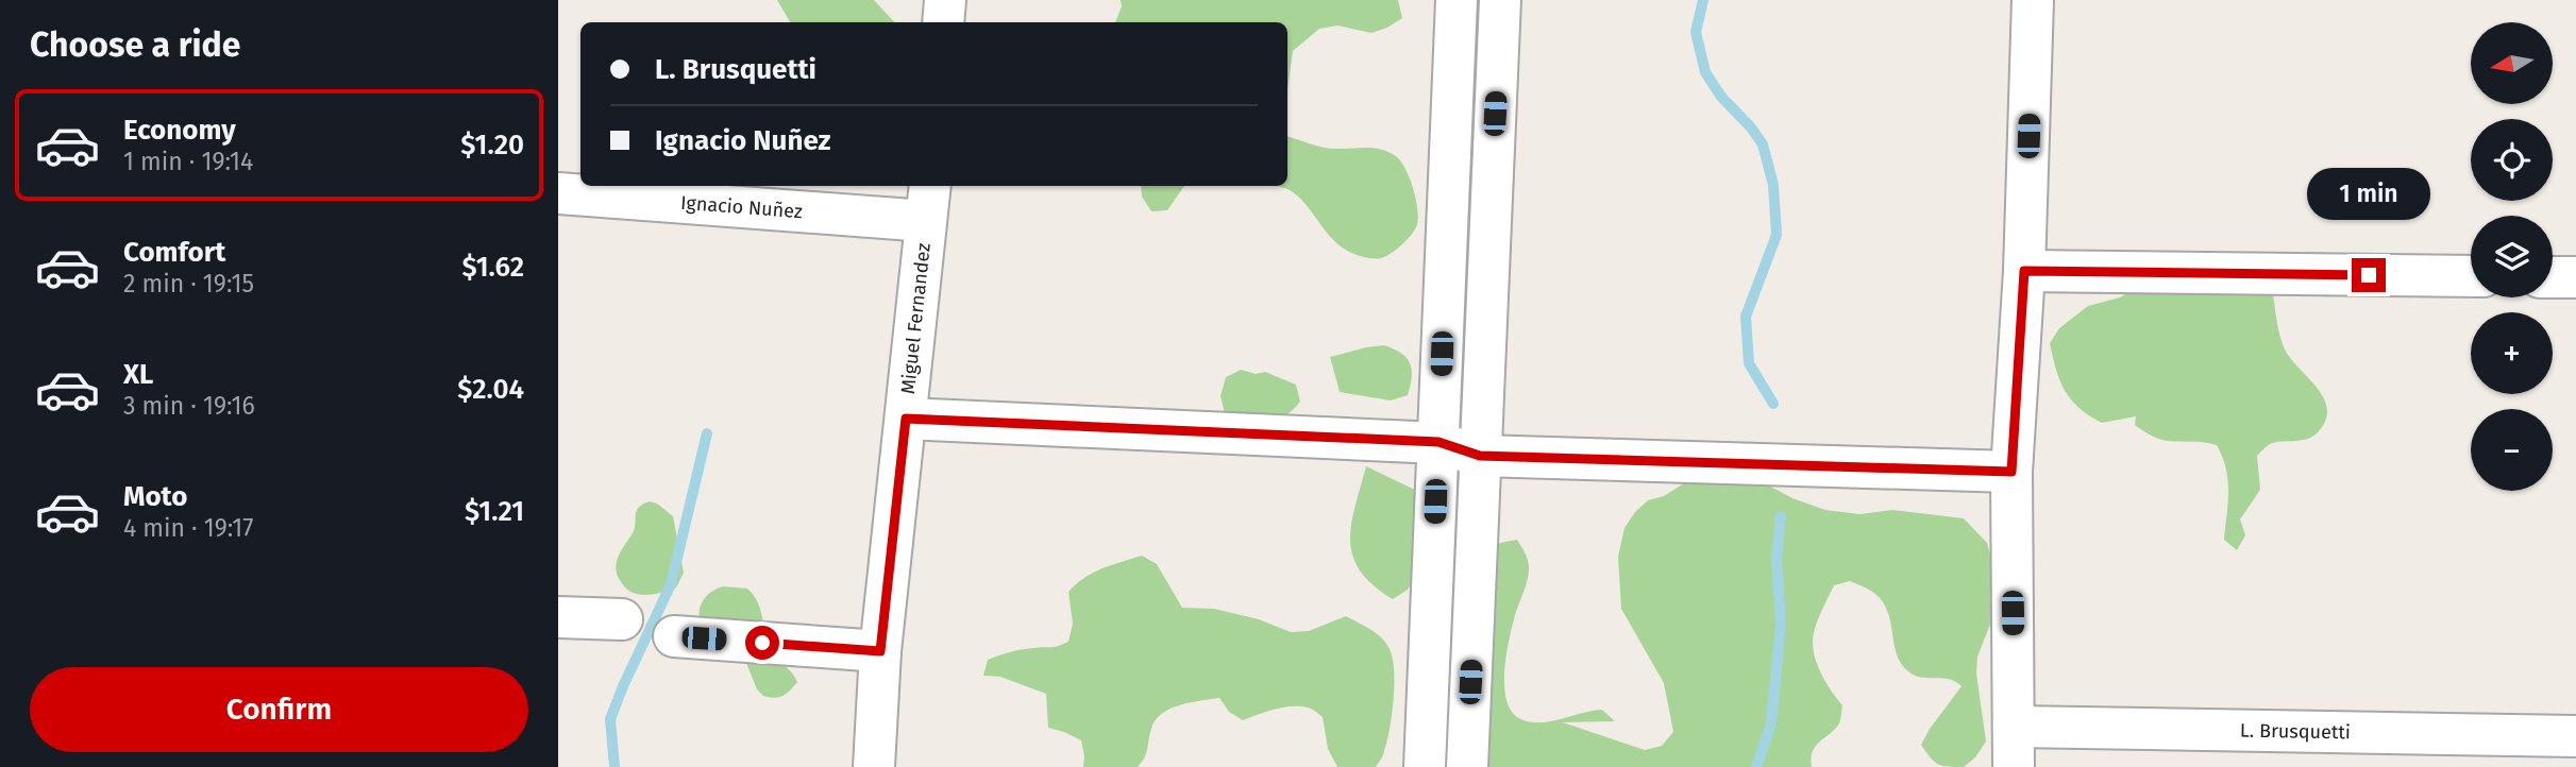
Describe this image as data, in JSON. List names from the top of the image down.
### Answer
{
  "streets": {
    "street": ["Ignacio Nuñez", "Miguel Fernandez", "L. Brusquetti"]
  },
  "crossings": [
    ["Ignacio Nuñez", "Miguel Fernandez"]
  ],
  "north": "left",
  "page": {
    "heading": "Choose a ride",
    "map_buttons": ["+", "−"],
    "banner": ["L. Brusquetti", "Ignacio Nuñez"],
    "list": [
      {
        "name": "Economy",
        "note": "1 min · 19:14",
        "value": "$1.20"
      },
      {
        "name": "Comfort",
        "note": "2 min · 19:15",
        "value": "$1.62"
      },
      {
        "name": "XL",
        "note": "3 min · 19:16",
        "value": "$2.04"
      },
      {
        "name": "Moto",
        "note": "4 min · 19:17",
        "value": "$1.21"
      }
    ],
    "bubble": "1 min",
    "buttons": "Confirm"
  }
}
